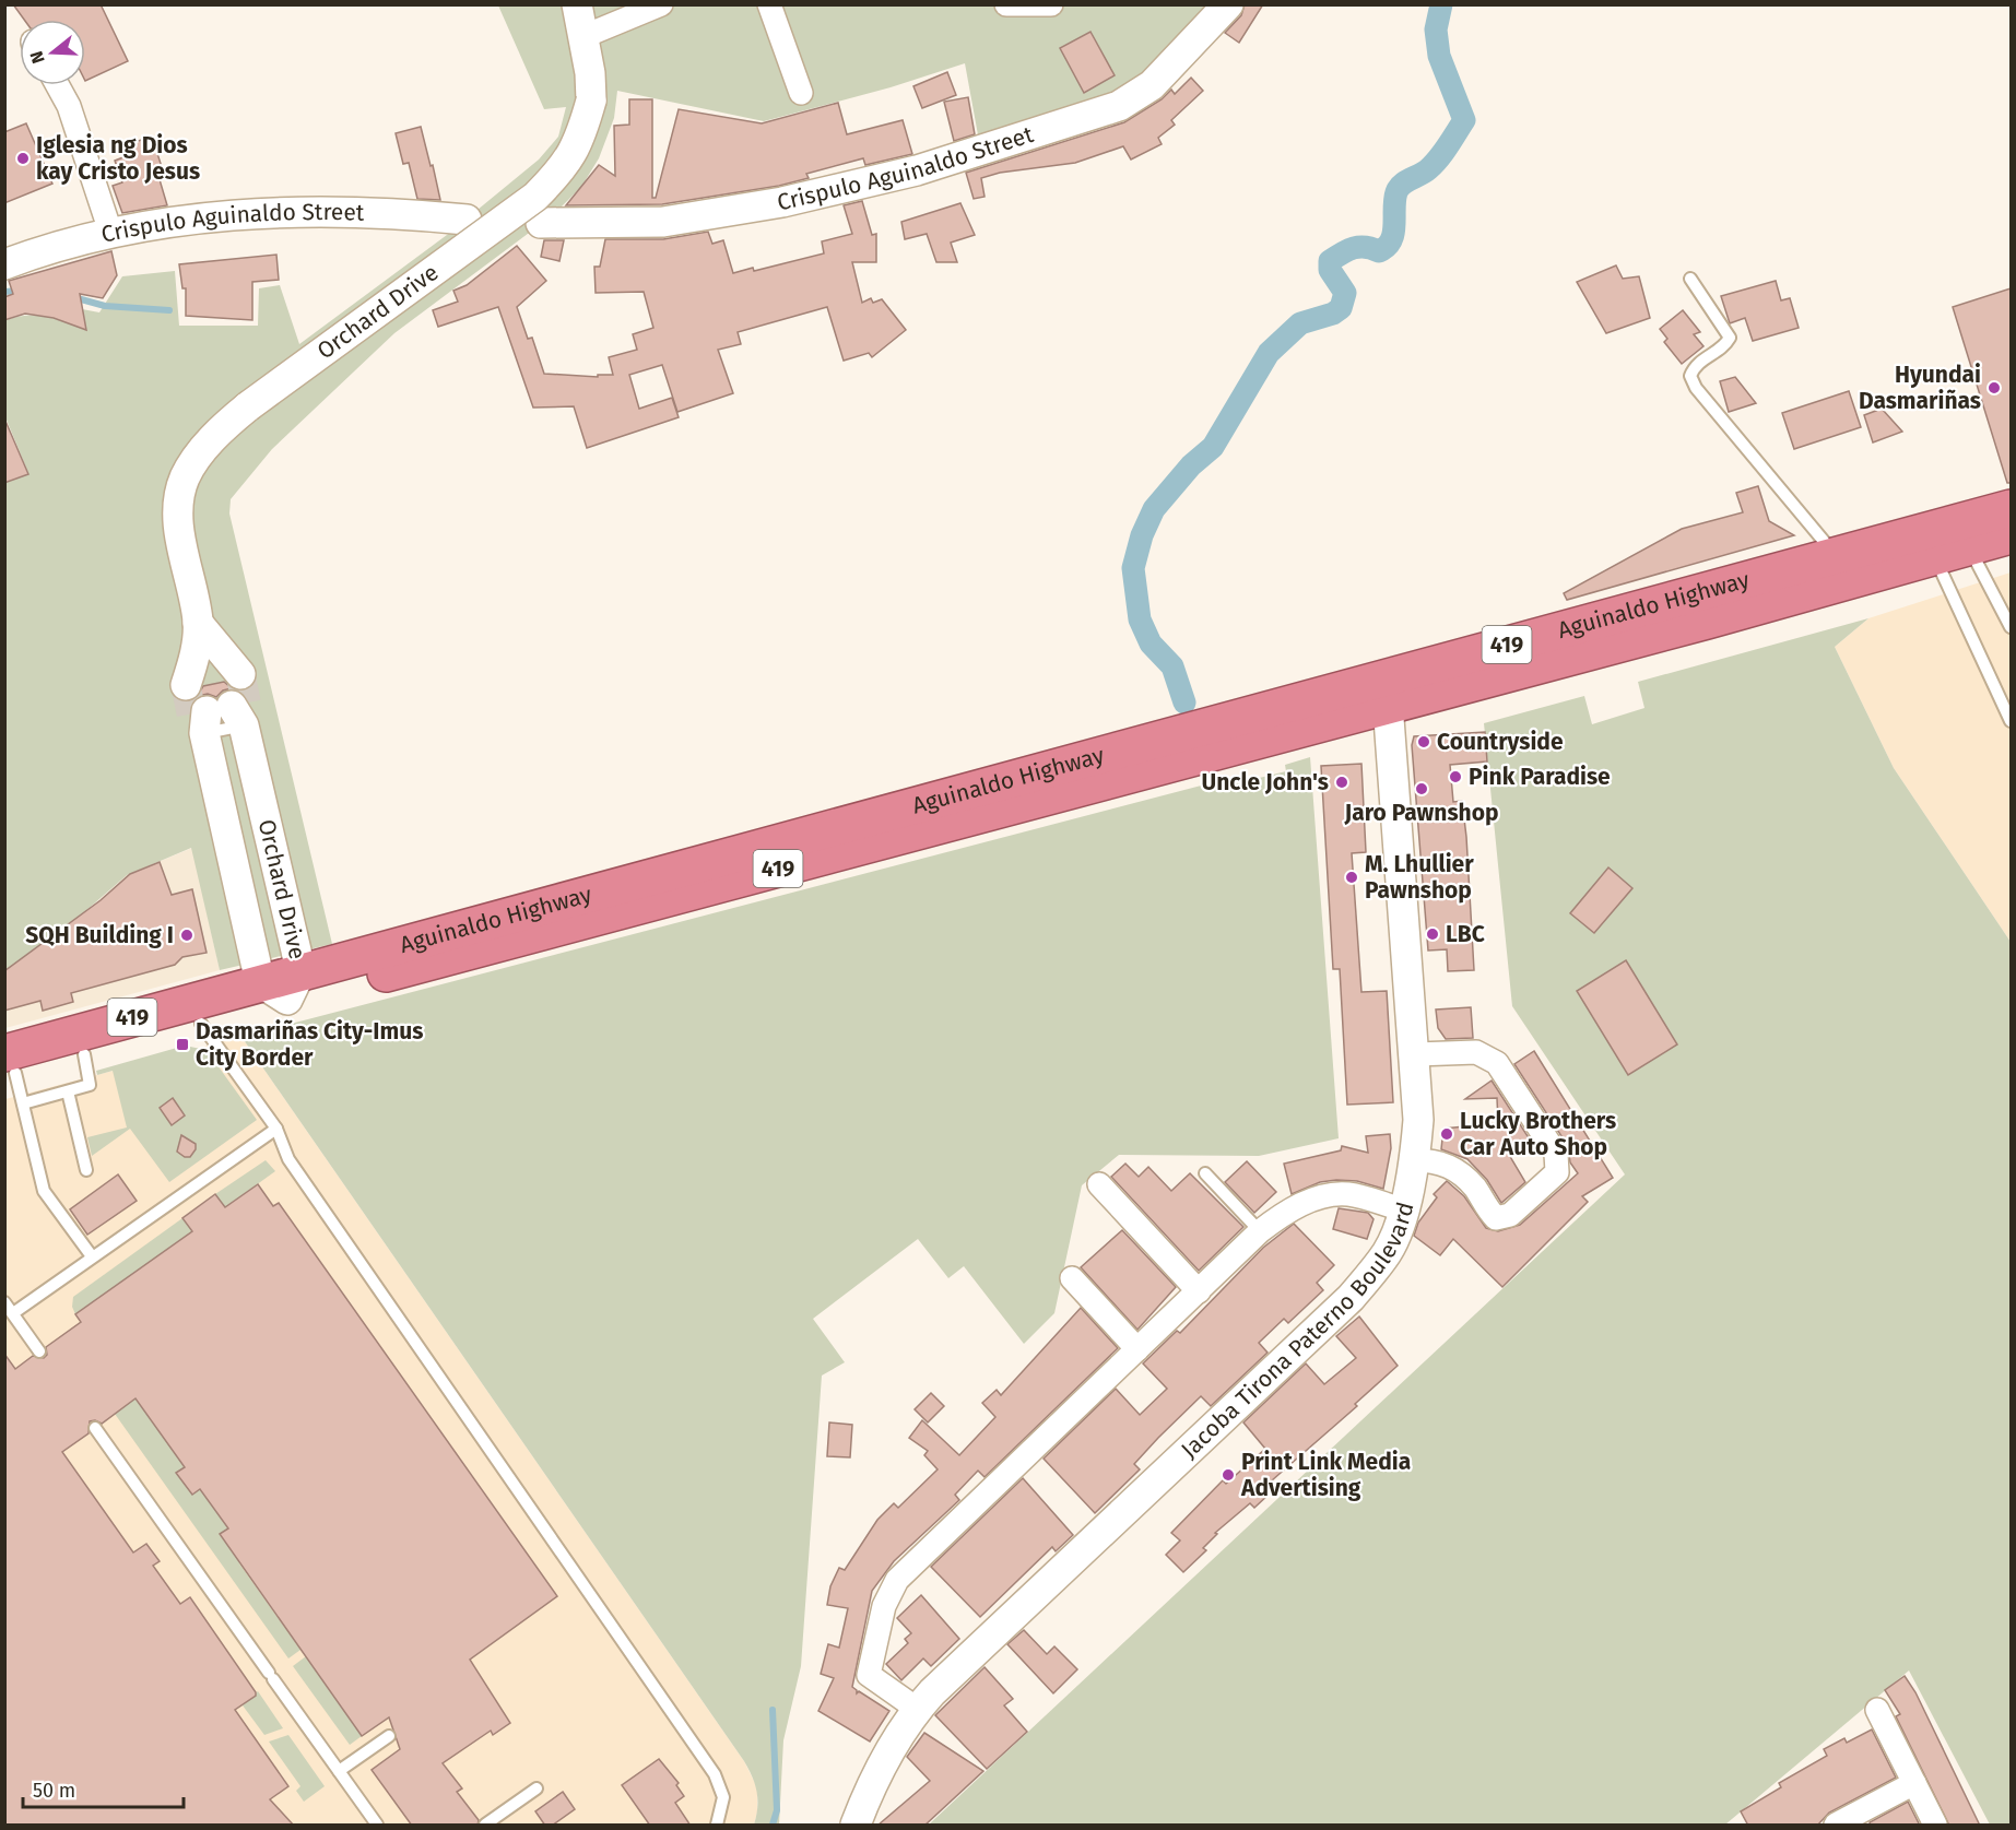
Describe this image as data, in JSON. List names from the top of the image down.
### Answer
{
  "streets": {
    "highway": ["Aguinaldo Highway", "419"],
    "street": ["Crispulo Aguinaldo Street", "Orchard Drive", "Jacoba Tirona Paterno Boulevard"]
  },
  "crossings": [
    ["Orchard Drive", "Aguinaldo Highway"],
    ["Aguinaldo Highway", "Jacoba Tirona Paterno Boulevard"]
  ],
  "places": {
    "other": [
      "Iglesia ng Dios kay Cristo Jesus",
      "Hyundai Dasmariñas",
      "Countryside",
      "Pink Paradise",
      "Uncle John's",
      "Jaro Pawnshop",
      "M. Lhullier Pawnshop",
      "LBC",
      "SQH Building I",
      "Lucky Brothers Car Auto Shop",
      "Print Link Media Advertising"
    ],
    "transit": ["Dasmariñas City-Imus City Border"]
  },
  "scale_bar": "50 m",
  "north": "left"
}
